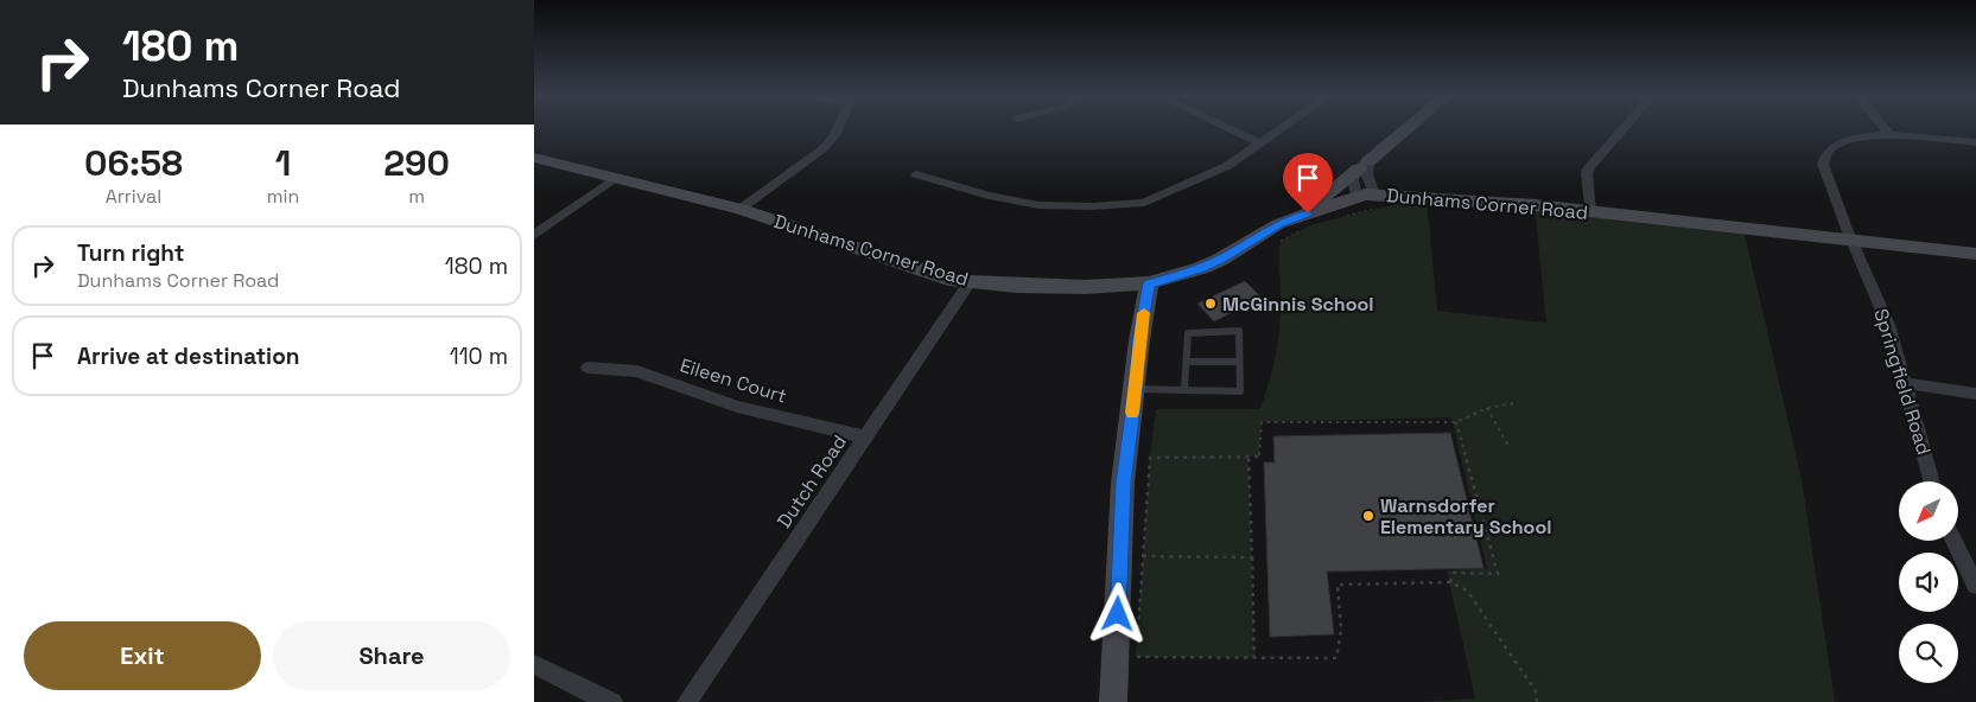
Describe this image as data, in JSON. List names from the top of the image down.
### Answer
{
  "streets": {
    "street": [
      "Dunhams Corner Road",
      "Eileen Court",
      "Springfield Road",
      "Dutch Road"
    ]
  },
  "crossings": [
    ["Dunhams Corner Road", "Springfield Road"],
    ["Dunhams Corner Road", "Dutch Road"],
    ["Eileen Court", "Dutch Road"]
  ],
  "places": ["McGinnis School", "Warnsdorfer Elementary School"],
  "north": "bottom left",
  "page": {
    "turn": ["180 m", "Dunhams Corner Road"],
    "eta": [
      "06:58",
      "Arrival",
      "1",
      "min",
      "290",
      "m"
    ],
    "list": [
      {
        "name": "Turn right",
        "note": "Dunhams Corner Road",
        "value": "180 m"
      },
      {
        "name": "Arrive at destination",
        "value": "110 m"
      }
    ],
    "buttons": ["Exit", "Share"]
  }
}
